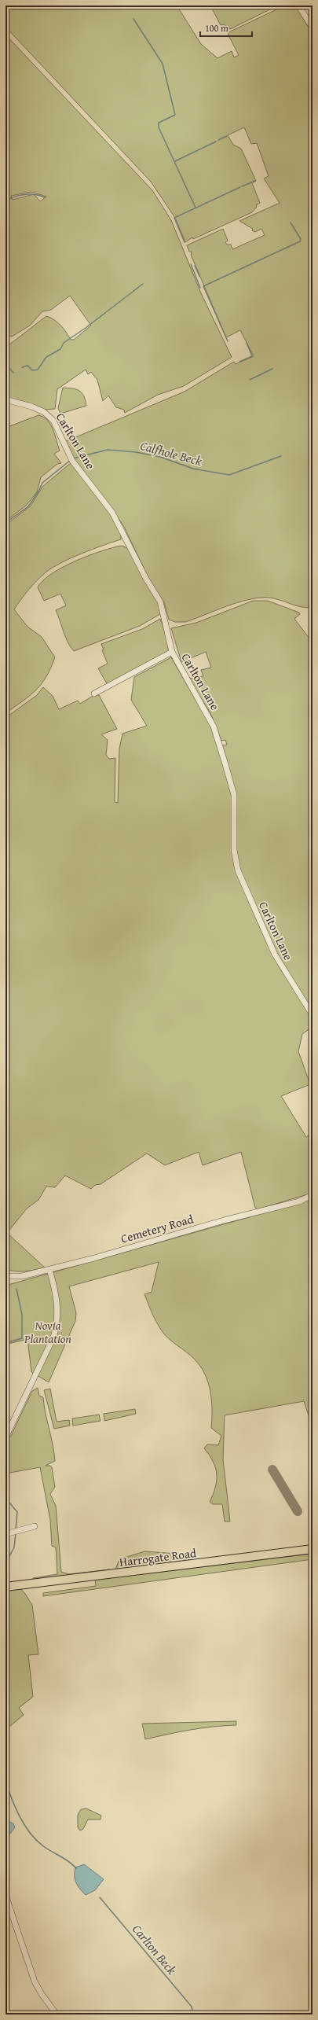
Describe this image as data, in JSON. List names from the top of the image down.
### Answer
{
  "streets": {
    "highway": ["Harrogate Road"],
    "street": ["Carlton Lane", "Cemetery Road"]
  },
  "water": ["Calfhole Beck", "Carlton Beck"],
  "parks": ["Novia Plantation"],
  "scale_bar": "100 m"
}
